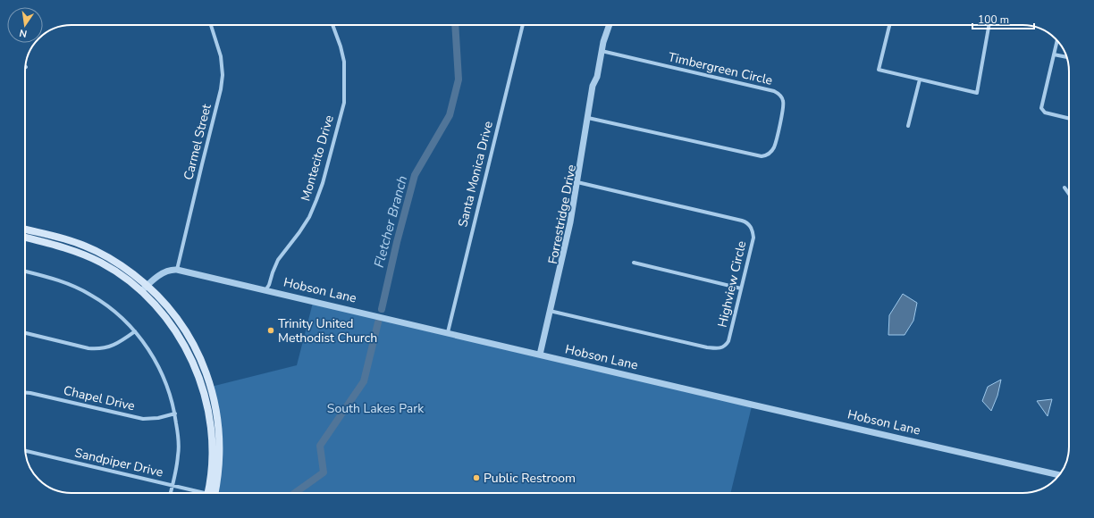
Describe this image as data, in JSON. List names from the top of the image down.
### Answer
{
  "streets": {
    "street": [
      "Timbergreen Circle",
      "Carmel Street",
      "Montecito Drive",
      "Santa Monica Drive",
      "Forrestridge Drive",
      "Highview Circle",
      "Hobson Lane",
      "Chapel Drive",
      "Sandpiper Drive"
    ]
  },
  "crossings": [
    ["Timbergreen Circle", "Forrestridge Drive"],
    ["Carmel Street", "Hobson Lane"],
    ["Montecito Drive", "Hobson Lane"],
    ["Santa Monica Drive", "Hobson Lane"],
    ["Forrestridge Drive", "Highview Circle"],
    ["Forrestridge Drive", "Hobson Lane"]
  ],
  "water": ["Fletcher Branch"],
  "parks": ["South Lakes Park"],
  "places": ["Trinity United Methodist Church", "Public Restroom"],
  "scale_bar": "100 m",
  "north": "bottom"
}
